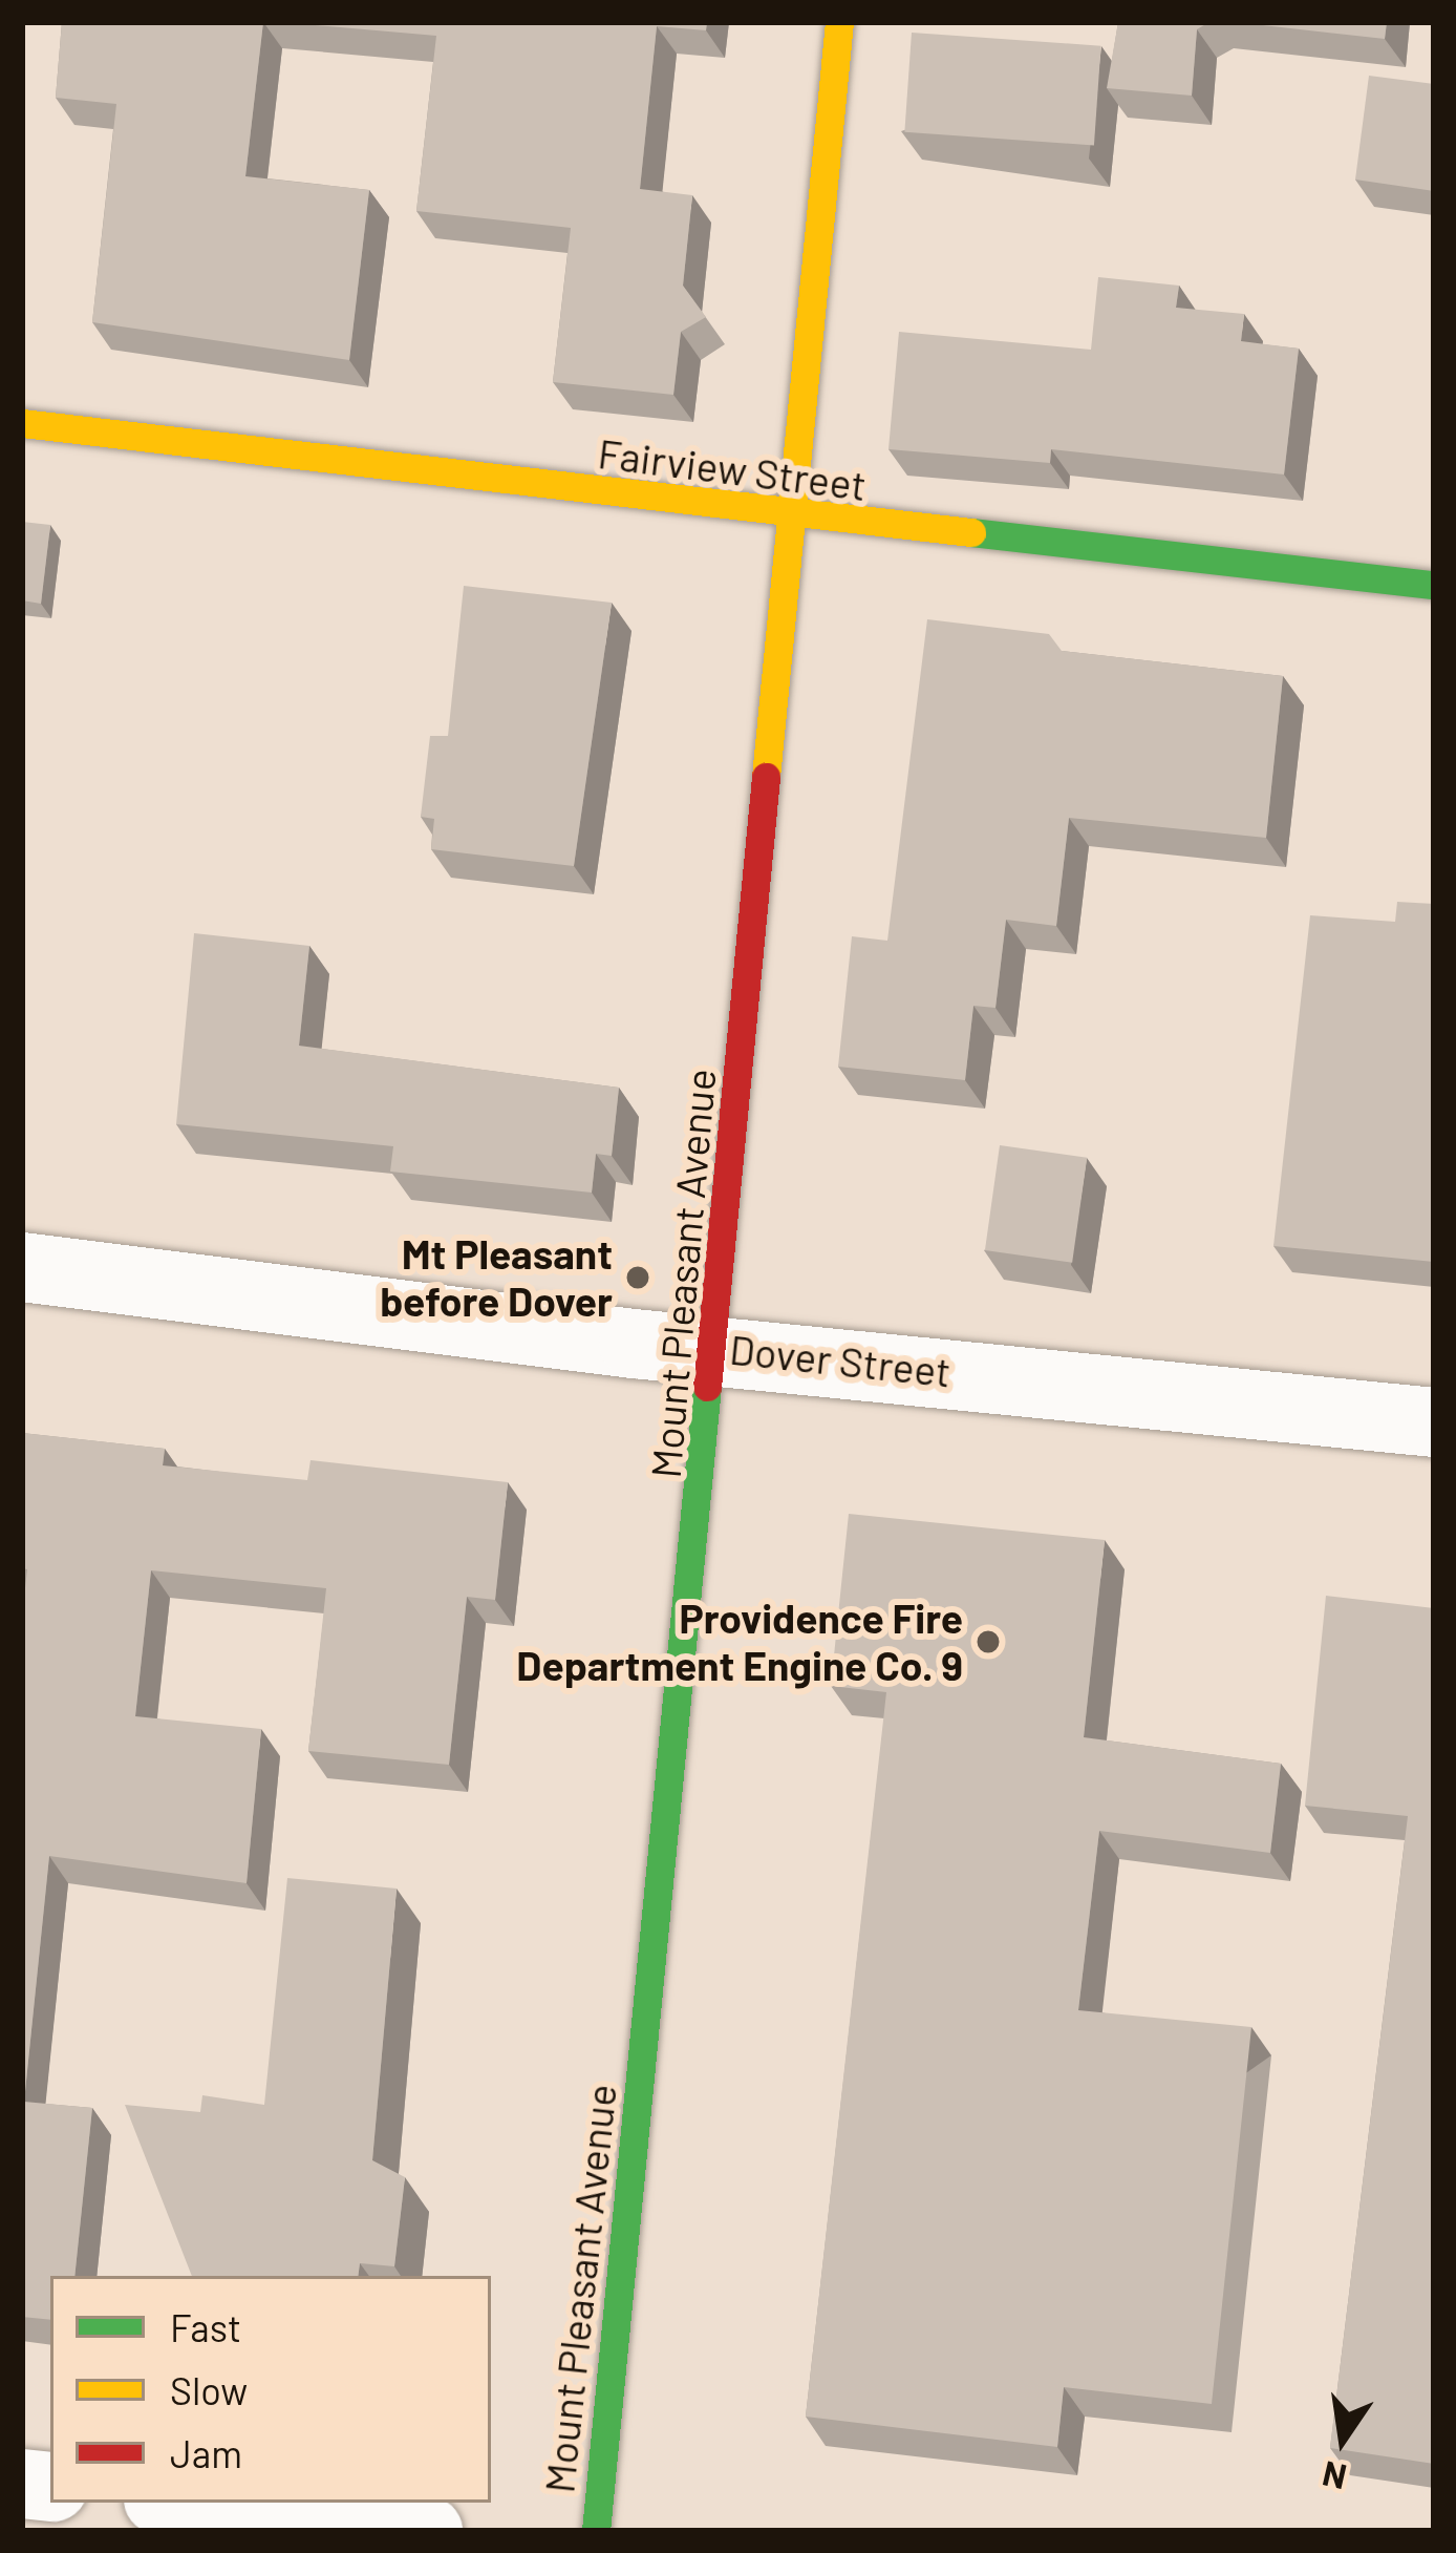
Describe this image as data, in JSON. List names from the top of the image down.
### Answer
{
  "streets": {
    "main road": ["Fairview Street", "Mount Pleasant Avenue"],
    "street": ["Dover Street"]
  },
  "crossings": [
    ["Fairview Street", "Mount Pleasant Avenue"],
    ["Mount Pleasant Avenue", "Dover Street"]
  ],
  "places": ["Mt Pleasant before Dover", "Providence Fire Department Engine Co. 9"],
  "legend": ["Fast", "Slow", "Jam"],
  "north": "bottom"
}
